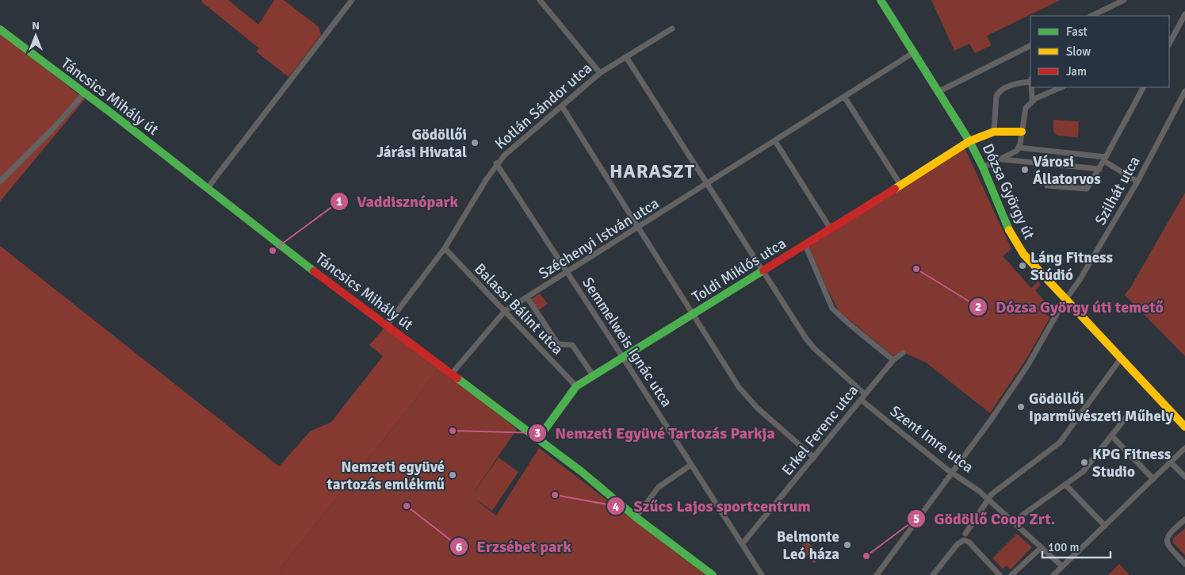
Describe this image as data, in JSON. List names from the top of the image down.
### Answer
{
  "streets": {
    "street": [
      "Táncsics Mihály út",
      "Kotlán Sándor utca",
      "Szilhát utca",
      "Dózsa György út",
      "Széchenyi István utca",
      "Toldi Miklós utca",
      "Balassi Bálint utca",
      "Semmelweis Ignác utca",
      "Erkel Ferenc utca",
      "Szent Imre utca"
    ]
  },
  "crossings": [
    ["Táncsics Mihály út", "Kotlán Sándor utca"],
    ["Táncsics Mihály út", "Széchenyi István utca"],
    ["Táncsics Mihály út", "Toldi Miklós utca"],
    ["Kotlán Sándor utca", "Balassi Bálint utca"],
    ["Kotlán Sándor utca", "Semmelweis Ignác utca"],
    ["Szilhát utca", "Dózsa György út"],
    ["Szilhát utca", "Szent Imre utca"],
    ["Dózsa György út", "Széchenyi István utca"],
    ["Dózsa György út", "Toldi Miklós utca"],
    ["Széchenyi István utca", "Balassi Bálint utca"],
    ["Széchenyi István utca", "Semmelweis Ignác utca"],
    ["Toldi Miklós utca", "Balassi Bálint utca"],
    ["Toldi Miklós utca", "Semmelweis Ignác utca"],
    ["Semmelweis Ignác utca", "Erkel Ferenc utca"],
    ["Erkel Ferenc utca", "Szent Imre utca"]
  ],
  "districts": ["HARASZT"],
  "places": [
    "Gödöllői Járási Hivatal",
    "Városi Állatorvos",
    "Vaddisznópark",
    "Láng Fitness Stúdió",
    "Dózsa György úti temető",
    "Gödöllői Iparművészeti Műhely",
    "Nemzeti Együvé Tartozás Parkja",
    "KPG Fitness Studio",
    "Nemzeti együvé tartozás emlékmű",
    "Szűcs Lajos sportcentrum",
    "Erzsébet park",
    "Belmonte Leó háza",
    "Gödöllő Coop Zrt."
  ],
  "legend": ["Fast", "Slow", "Jam"],
  "scale_bar": "100 m",
  "north": "top"
}
